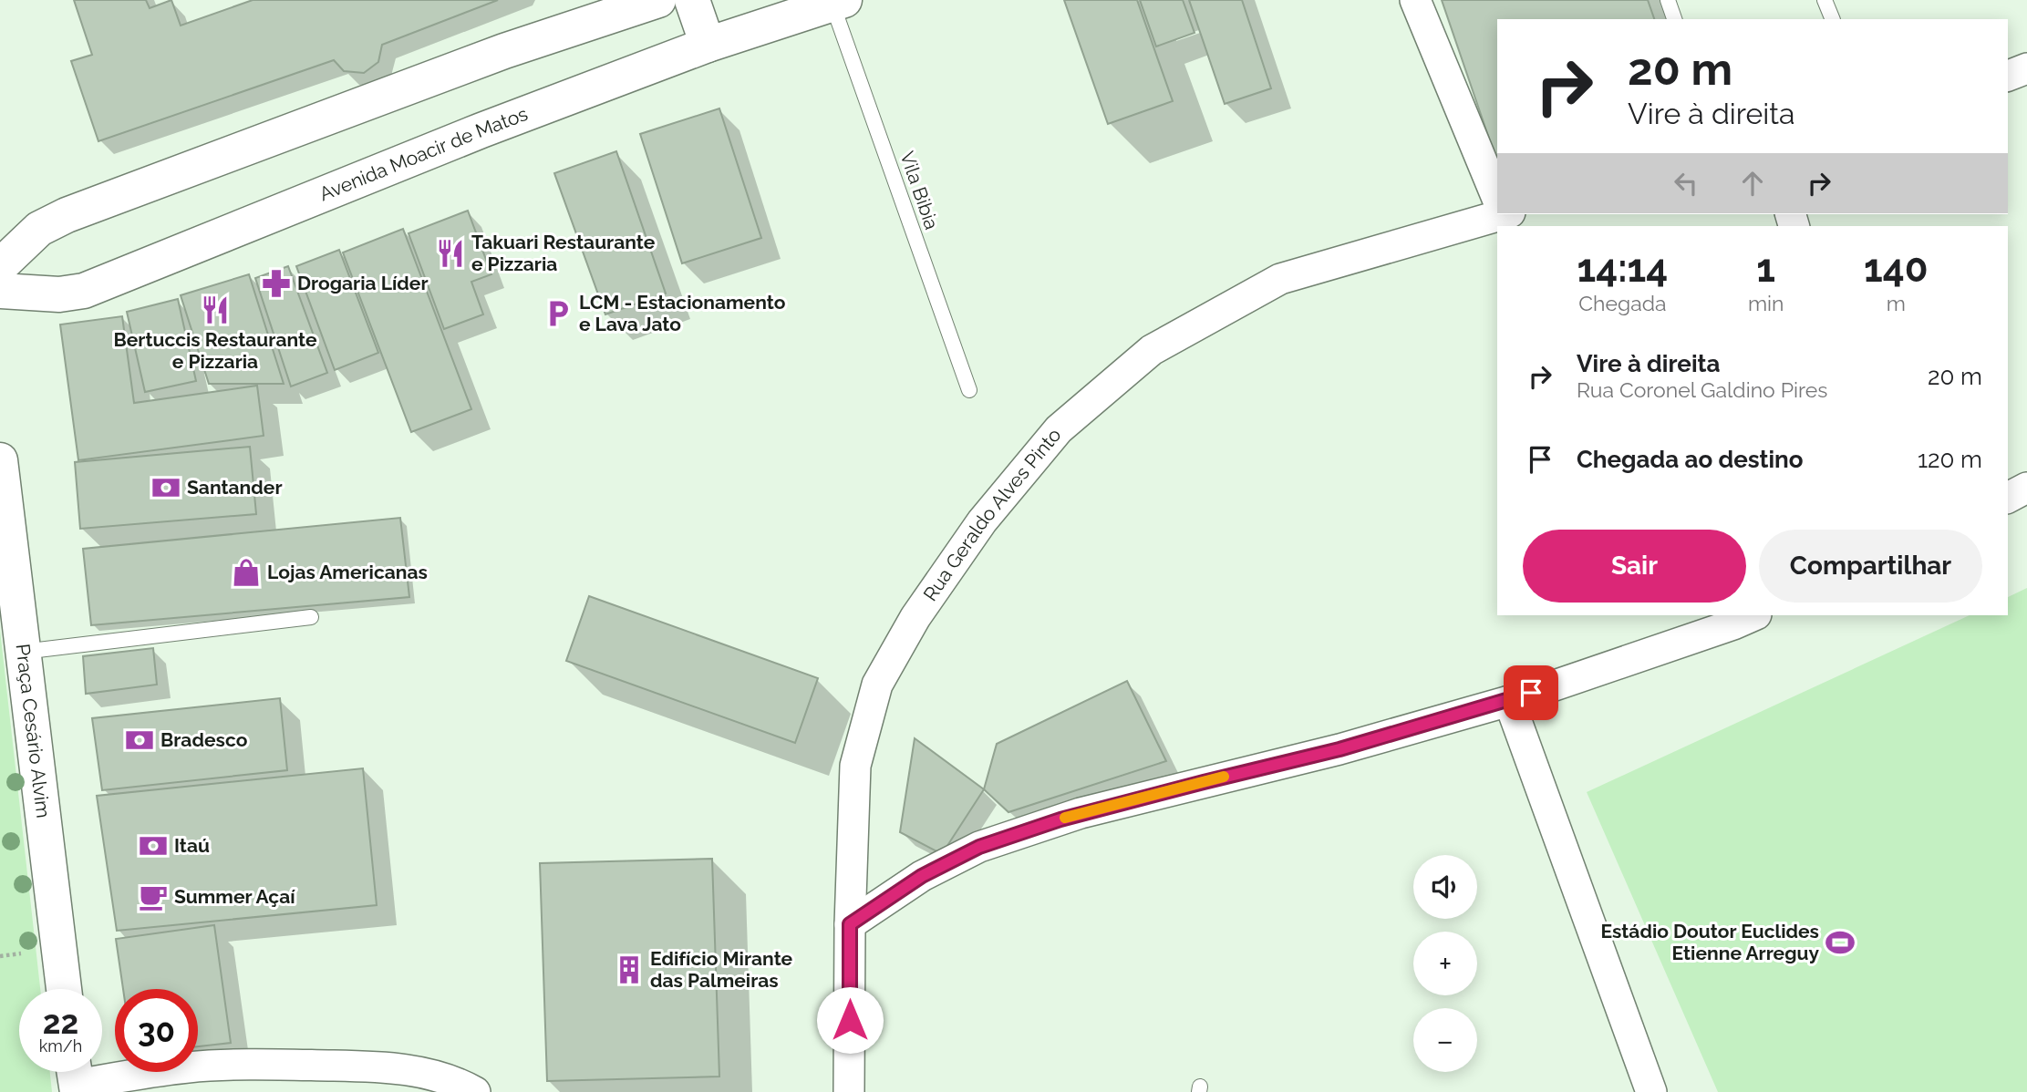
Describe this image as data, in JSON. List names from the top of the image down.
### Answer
{
  "streets": {
    "main road": ["Avenida Moacir de Matos", "Praça Cesário Alvim"],
    "street": ["Rua Geraldo Alves Pinto"],
    "lane": ["Vila Bibia"]
  },
  "crossings": [
    ["Avenida Moacir de Matos", "Vila Bibia"]
  ],
  "places": {
    "restaurant": ["Takuari Restaurante e Pizzaria", "Bertuccis Restaurante e Pizzaria"],
    "pharmacy": ["Drogaria Líder"],
    "parking": ["LCM - Estacionamento e Lava Jato"],
    "bank": ["Santander", "Bradesco", "Itaú"],
    "shop": ["Lojas Americanas"],
    "cafe": ["Summer Açaí"],
    "sports": ["Estádio Doutor Euclides Etienne Arreguy"],
    "building": ["Edifício Mirante das Palmeiras"]
  },
  "page": {
    "turn": ["20 m", "Vire à direita"],
    "eta": [
      "14:14",
      "Chegada",
      "1",
      "min",
      "140",
      "m"
    ],
    "list": [
      {
        "name": "Vire à direita",
        "note": "Rua Coronel Galdino Pires",
        "value": "20 m"
      },
      {
        "name": "Chegada ao destino",
        "value": "120 m"
      }
    ],
    "buttons": ["Sair", "Compartilhar"],
    "map_buttons": ["+", "−"],
    "speed": "22 km/h",
    "limit": "30"
  }
}
